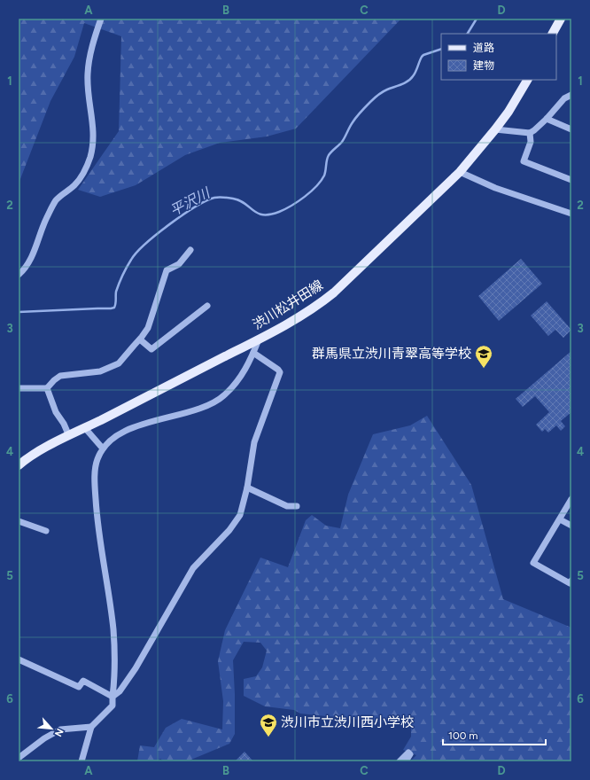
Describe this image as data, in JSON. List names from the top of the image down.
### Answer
{
  "streets": {
    "main road": ["渋川松井田線"]
  },
  "water": ["平沢川"],
  "places": {
    "school or university": ["群馬県立渋川青翠高等学校", "渋川市立渋川西小学校"]
  },
  "legend": ["道路", "建物"],
  "scale_bar": "100 m",
  "north": "bottom right",
  "grid": {
    "columns": [
      "A",
      "B",
      "C",
      "D"
    ],
    "rows": [
      "1",
      "2",
      "3",
      "4",
      "5",
      "6"
    ]
  }
}
